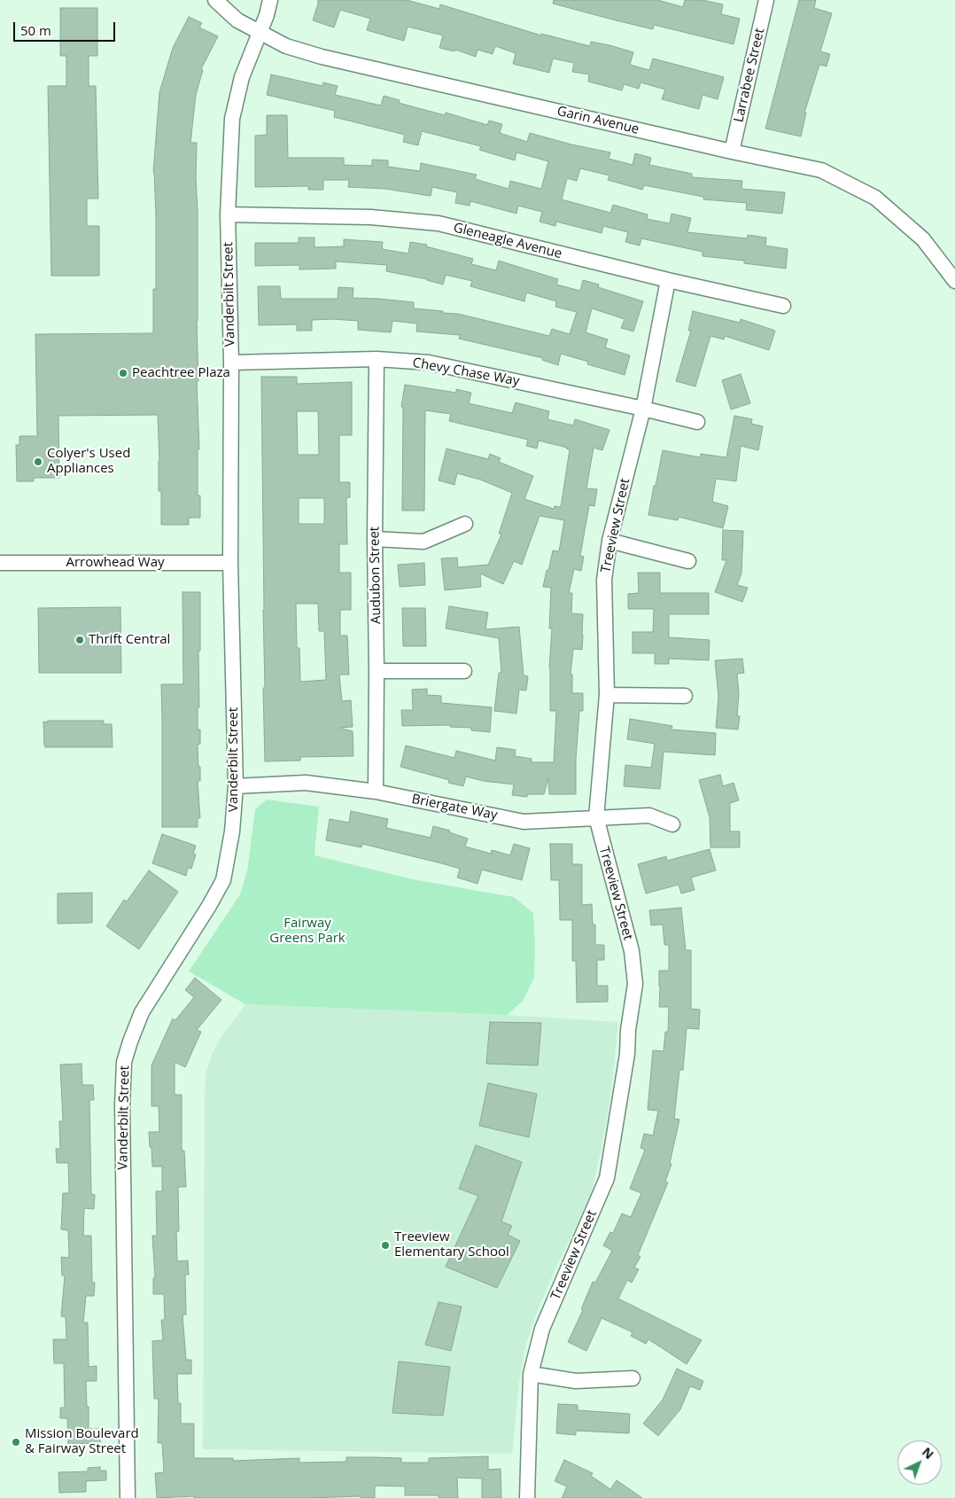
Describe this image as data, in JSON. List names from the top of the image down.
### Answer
{
  "streets": {
    "street": [
      "Larrabee Street",
      "Garin Avenue",
      "Gleneagle Avenue",
      "Vanderbilt Street",
      "Chevy Chase Way",
      "Treeview Street",
      "Arrowhead Way",
      "Audubon Street",
      "Briergate Way"
    ]
  },
  "crossings": [
    ["Larrabee Street", "Garin Avenue"],
    ["Garin Avenue", "Vanderbilt Street"],
    ["Gleneagle Avenue", "Vanderbilt Street"],
    ["Gleneagle Avenue", "Treeview Street"],
    ["Vanderbilt Street", "Chevy Chase Way"],
    ["Vanderbilt Street", "Arrowhead Way"],
    ["Vanderbilt Street", "Briergate Way"],
    ["Chevy Chase Way", "Treeview Street"],
    ["Chevy Chase Way", "Audubon Street"],
    ["Treeview Street", "Briergate Way"],
    ["Audubon Street", "Briergate Way"]
  ],
  "parks": ["Fairway Greens Park"],
  "places": [
    "Peachtree Plaza",
    "Colyer's Used Appliances",
    "Thrift Central",
    "Treeview Elementary School",
    "Mission Boulevard & Fairway Street"
  ],
  "scale_bar": "50 m",
  "north": "top right"
}
